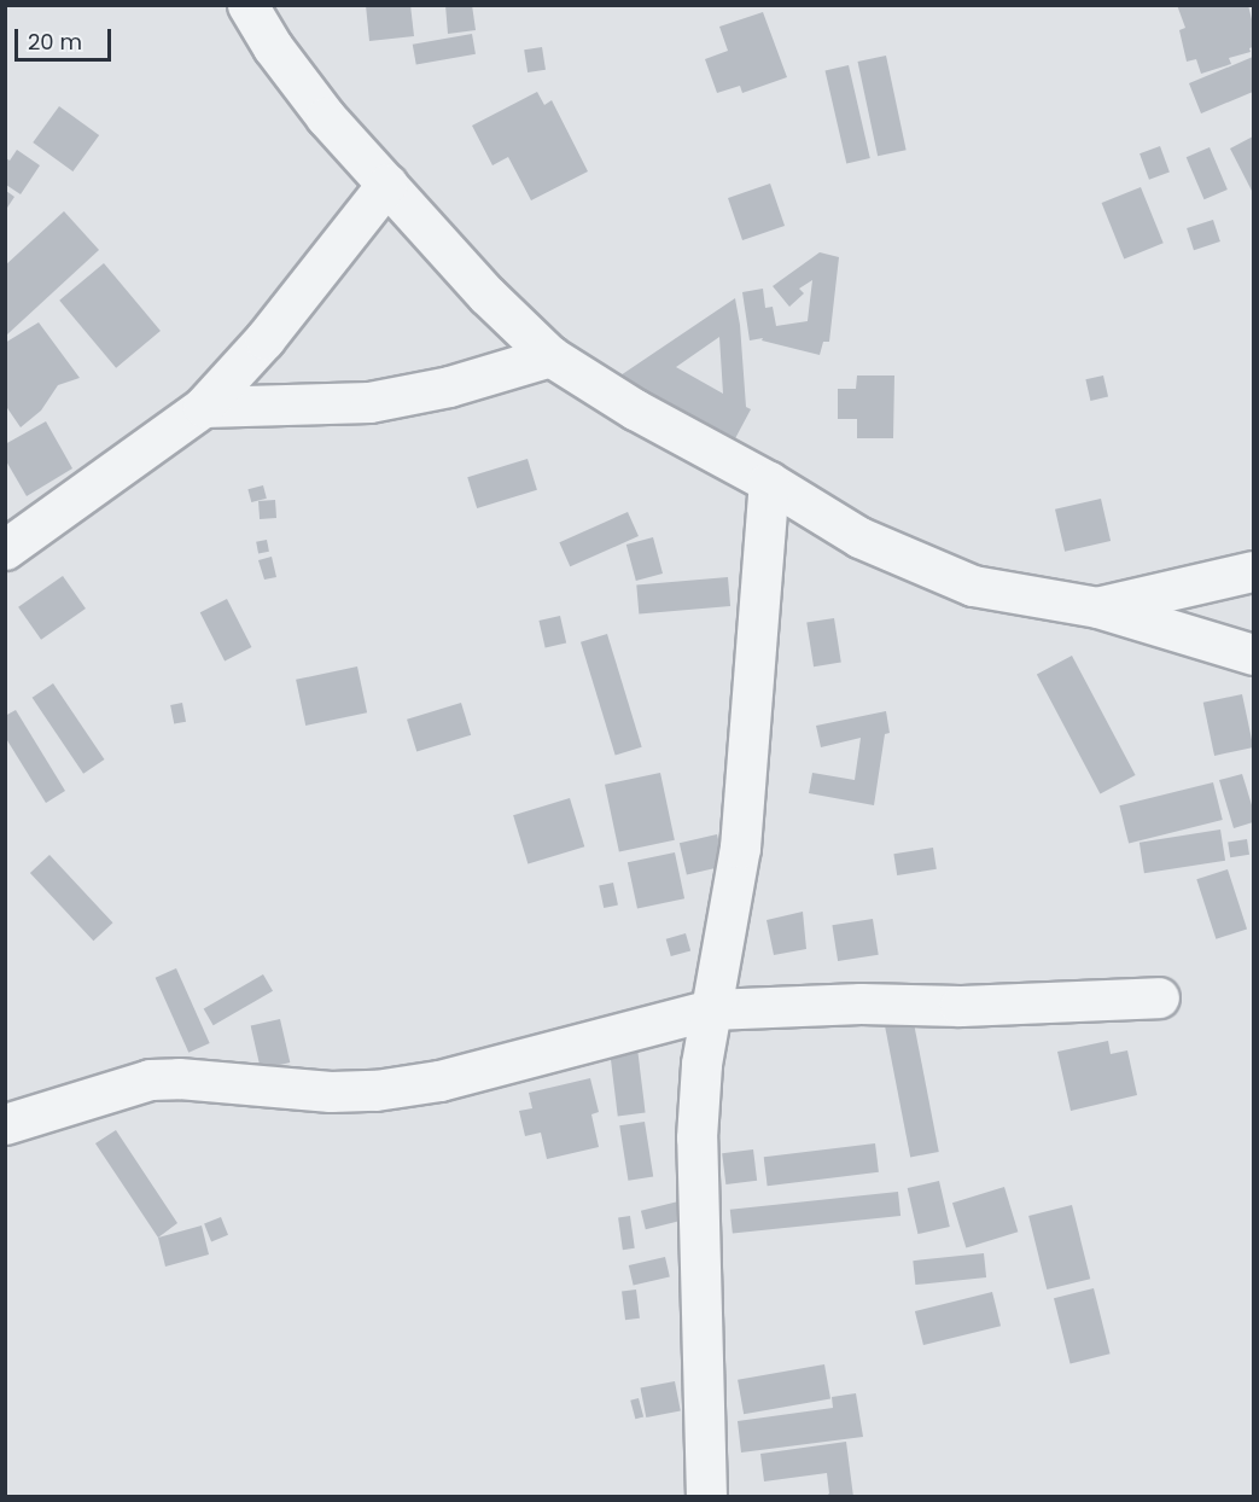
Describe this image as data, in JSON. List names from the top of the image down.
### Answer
{
  "scale_bar": "20 m"
}
